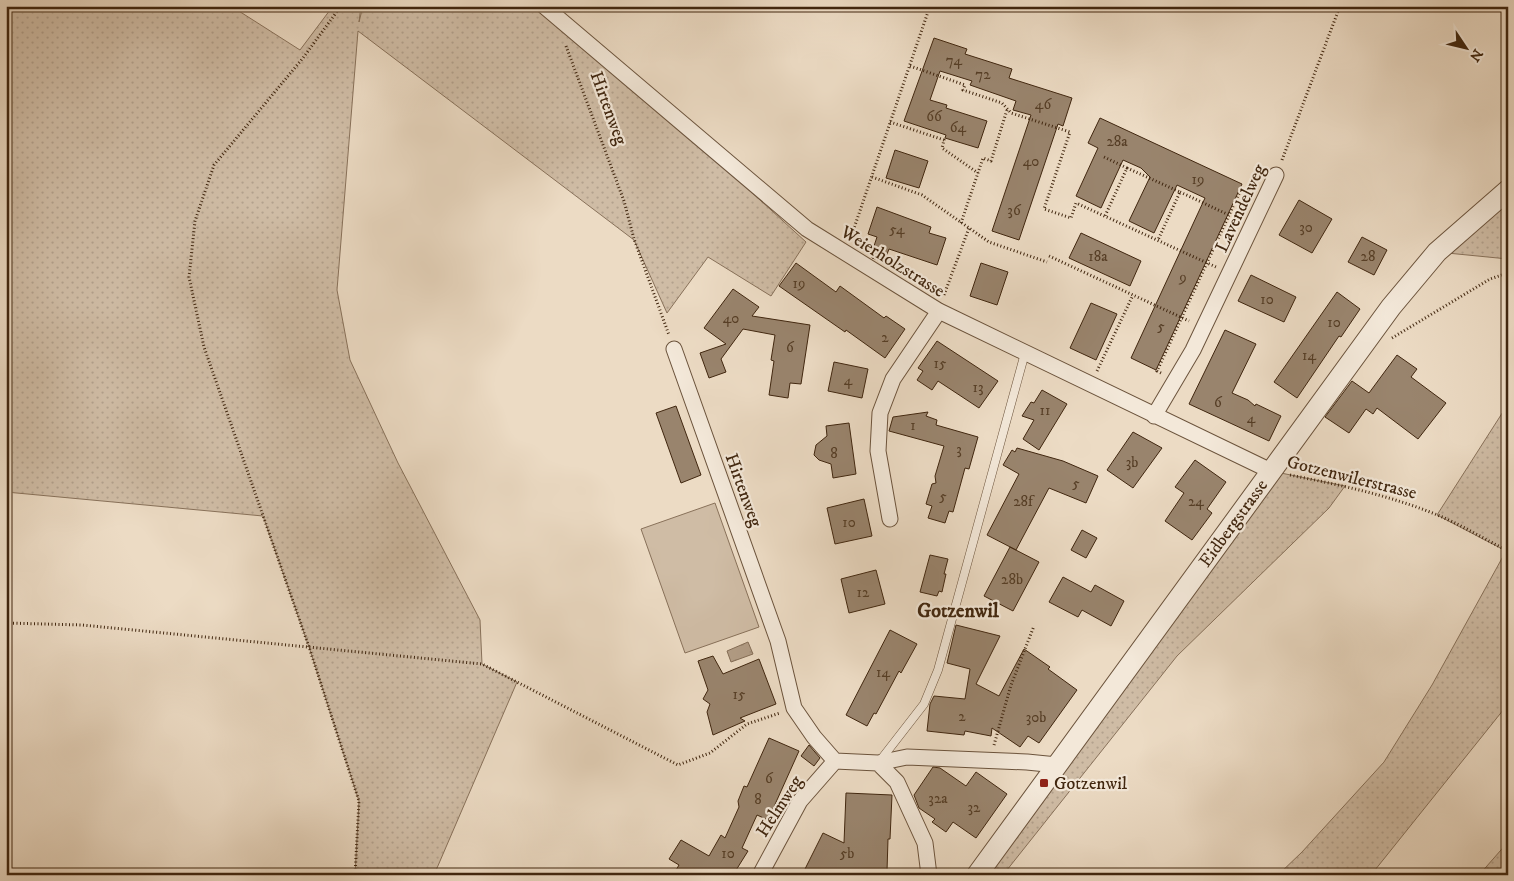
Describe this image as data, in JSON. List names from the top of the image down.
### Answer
{
  "streets": {
    "street": [
      "Hirtenweg",
      "Lavendelweg",
      "Weierholzstrasse",
      "Eidbergstrasse",
      "Helmweg"
    ],
    "path": ["Gotzenwilerstrasse"]
  },
  "crossings": [
    ["Hirtenweg", "Helmweg"],
    ["Lavendelweg", "Weierholzstrasse"],
    ["Weierholzstrasse", "Gotzenwilerstrasse"],
    ["Weierholzstrasse", "Eidbergstrasse"],
    ["Gotzenwilerstrasse", "Eidbergstrasse"]
  ],
  "districts": ["Gotzenwil"],
  "places": {
    "transit": ["Gotzenwil"]
  },
  "house_numbers": [
    "74",
    "72",
    "46",
    "66",
    "64",
    "28a",
    "40",
    "19",
    "36",
    "30",
    "54",
    "18a",
    "28",
    "9",
    "19",
    "10",
    "40",
    "10",
    "5",
    "2",
    "6",
    "14",
    "15",
    "4",
    "13",
    "6",
    "11",
    "4",
    "1",
    "3",
    "8",
    "3b",
    "5",
    "5",
    "28f",
    "24",
    "10",
    "28b",
    "12",
    "14",
    "15",
    "2",
    "30b",
    "6",
    "32a",
    "8",
    "32",
    "10",
    "5b"
  ],
  "north": "bottom right"
}
